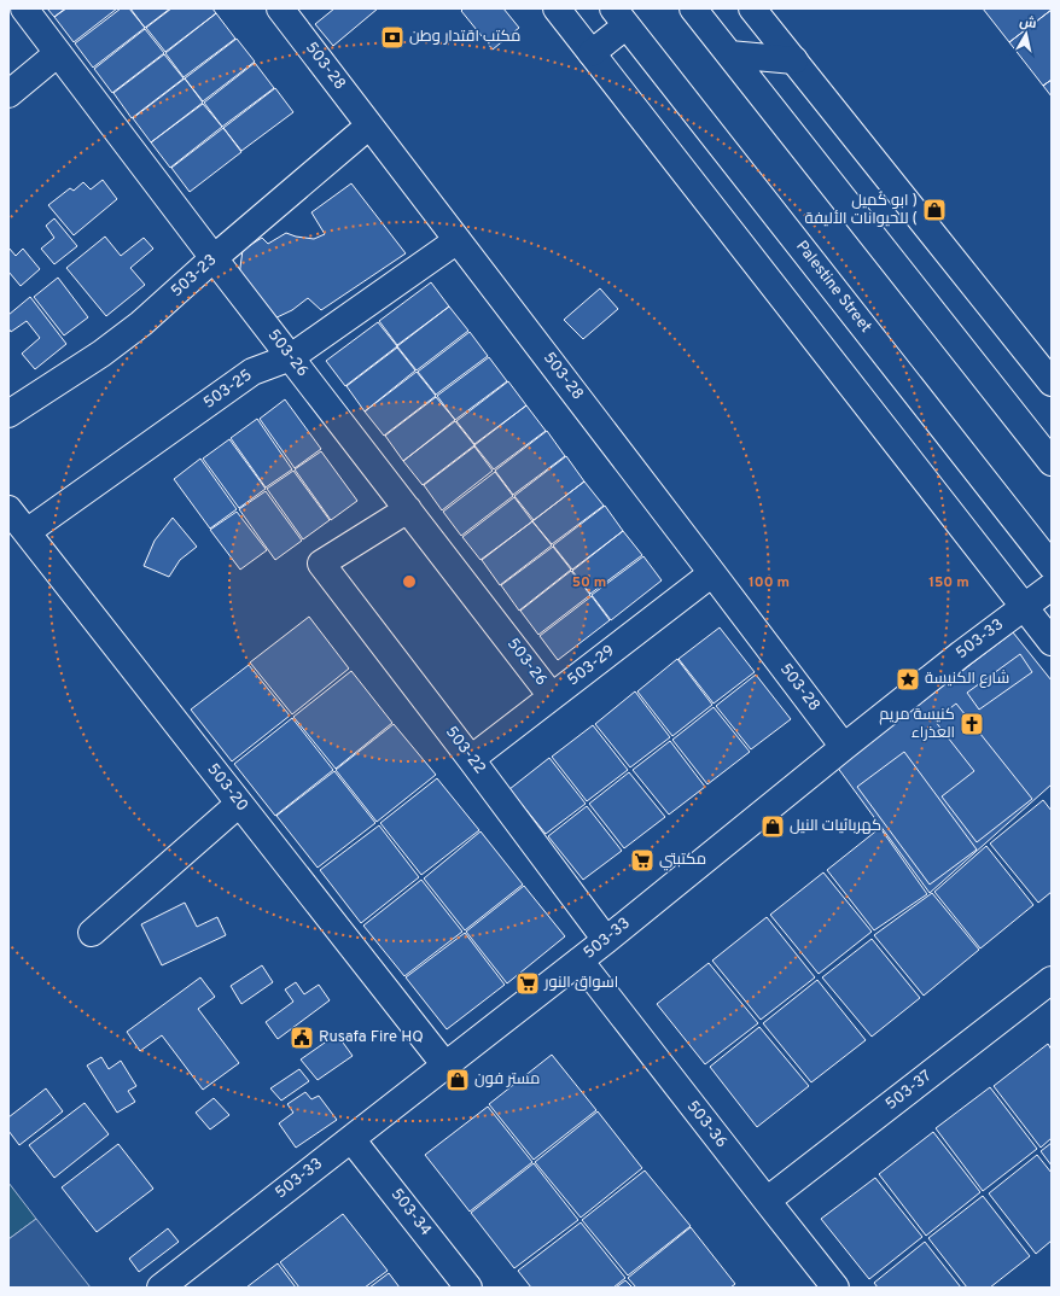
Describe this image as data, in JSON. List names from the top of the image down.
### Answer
{
  "streets": {
    "street": [
      "503-28",
      "503-23",
      "Palestine Street",
      "503-26",
      "503-25",
      "503-33",
      "503-29",
      "503-22",
      "503-20",
      "503-37",
      "503-36",
      "503-34"
    ]
  },
  "crossings": [
    ["503-28", "503-23"],
    ["503-28", "503-25"],
    ["503-28", "503-33"],
    ["503-28", "503-29"],
    ["503-23", "503-26"],
    ["503-26", "503-25"],
    ["503-26", "503-29"],
    ["503-26", "503-22"],
    ["503-25", "503-20"],
    ["503-33", "503-22"],
    ["503-33", "503-20"],
    ["503-33", "503-36"],
    ["503-33", "503-34"],
    ["503-29", "503-22"],
    ["503-37", "503-36"]
  ],
  "places": {
    "bank": ["مكتب اقتدار وطن"],
    "shop": ["ابو كُميل ) للحيوانات الأليفة (", "كهربائيات النيل", "مستر فون"],
    "place": ["شارع الكنيسة"],
    "church": ["كنيسة مريم العذراء"],
    "supermarket": ["مكتبتي", "اسواق النور"],
    "public building": ["Rusafa Fire HQ"]
  },
  "north": "top",
  "rings": ["50 m", "100 m", "150 m"]
}
